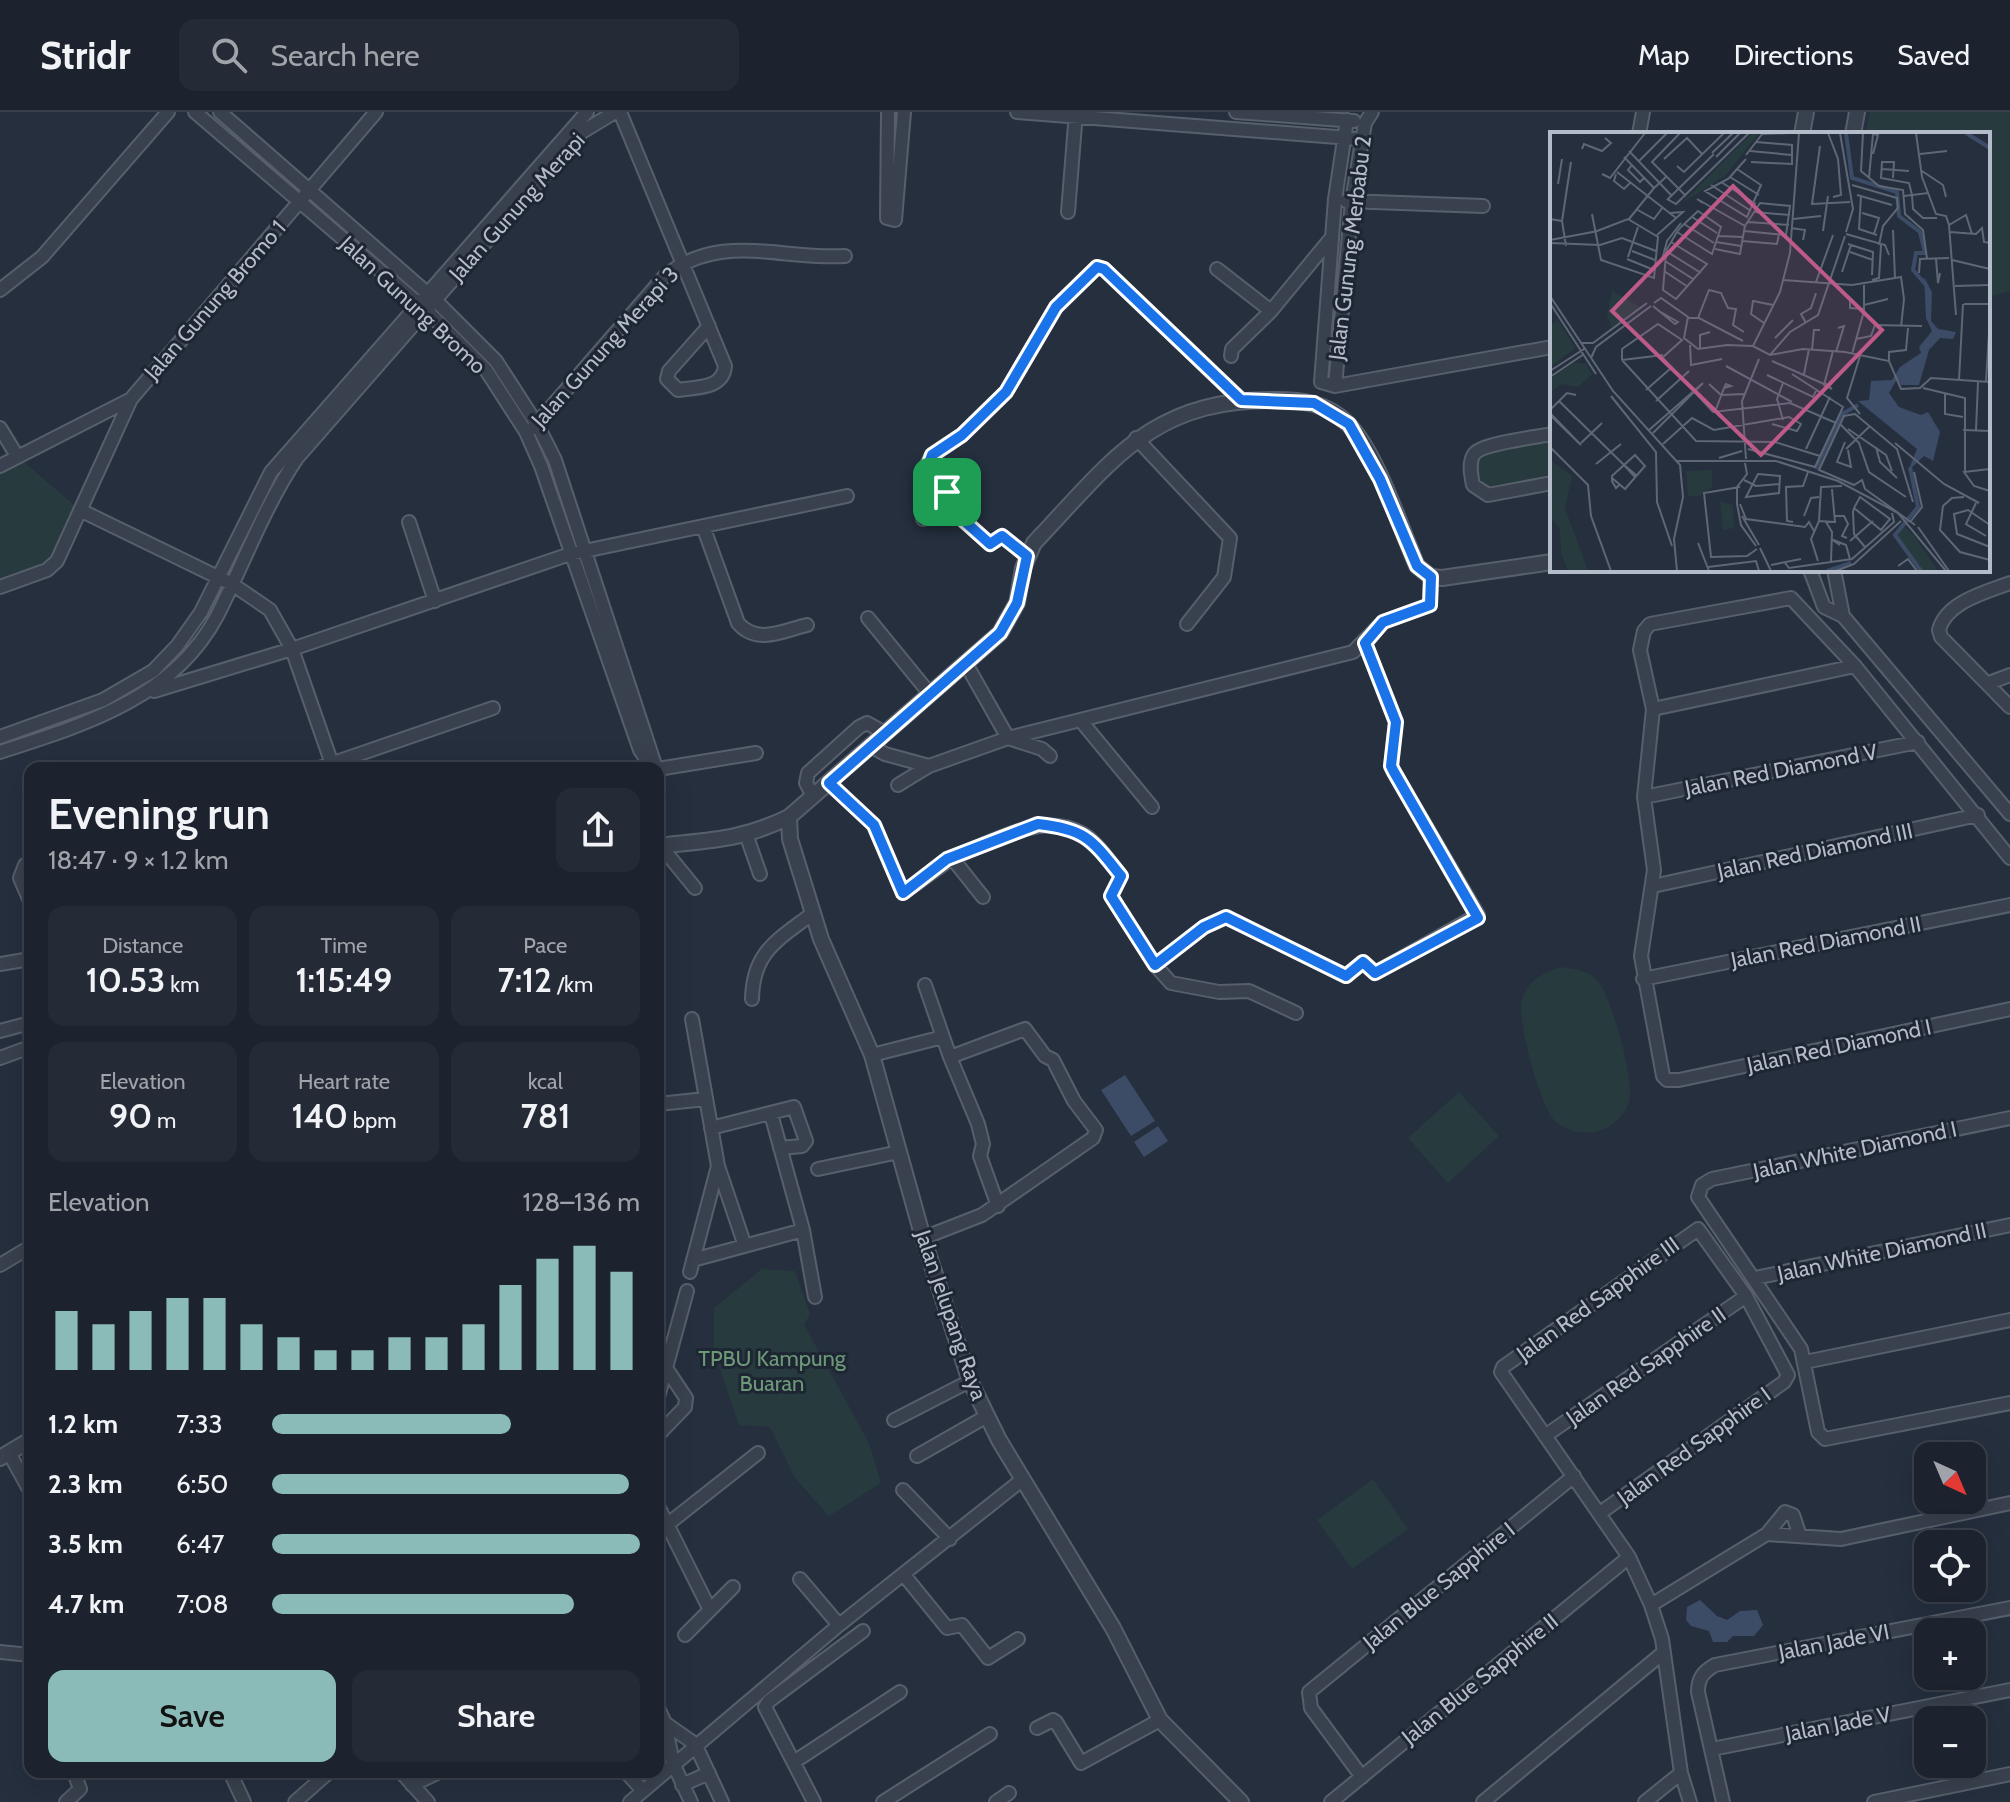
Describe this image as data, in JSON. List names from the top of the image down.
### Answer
{
  "streets": {
    "street": [
      "Jalan Gunung Merapi",
      "Jalan Gunung Merbabu 2",
      "Jalan Gunung Bromo 1",
      "Jalan Gunung Bromo",
      "Jalan Gunung Merapi 3",
      "Jalan Red Diamond V",
      "Jalan Red Diamond III",
      "Jalan Red Diamond II",
      "Jalan Red Diamond I",
      "Jalan White Diamond I",
      "Jalan White Diamond II",
      "Jalan Red Sapphire III",
      "Jalan Jelupang Raya",
      "Jalan Red Sapphire II",
      "Jalan Red Sapphire I",
      "Jalan Blue Sapphire I",
      "Jalan Jade VI",
      "Jalan Blue Sapphire II",
      "Jalan Jade V"
    ]
  },
  "crossings": [
    ["Jalan Gunung Merapi", "Jalan Gunung Bromo"],
    ["Jalan Gunung Merapi", "Jalan Gunung Merapi 3"],
    ["Jalan Gunung Bromo 1", "Jalan Gunung Bromo"],
    ["Jalan Gunung Bromo", "Jalan Gunung Merapi 3"],
    ["Jalan Red Diamond II", "Jalan Red Diamond I"],
    ["Jalan White Diamond I", "Jalan White Diamond II"],
    ["Jalan Red Sapphire III", "Jalan Red Sapphire II"],
    ["Jalan Red Sapphire III", "Jalan Red Sapphire I"],
    ["Jalan Red Sapphire II", "Jalan Red Sapphire I"],
    ["Jalan Blue Sapphire I", "Jalan Blue Sapphire II"],
    ["Jalan Jade VI", "Jalan Jade V"]
  ],
  "parks": ["TPBU Kampung Buaran"],
  "north": "bottom right",
  "page": {
    "header": "Stridr",
    "search": "Search here",
    "nav": ["Map", "Directions", "Saved"],
    "heading": ["Evening run", "18:47 · 9 × 1.2 km"],
    "stats": [
      ["Distance", "10.53 km"],
      ["Time", "1:15:49"],
      ["Pace", "7:12 /km"],
      ["Elevation", "90 m"],
      ["Heart rate", "140 bpm"],
      ["kcal", "781"]
    ],
    "chart": ["Elevation", "128–136 m"],
    "list": [
      {
        "name": "1.2 km",
        "note": "7:33"
      },
      {
        "name": "2.3 km",
        "note": "6:50"
      },
      {
        "name": "3.5 km",
        "note": "6:47"
      },
      {
        "name": "4.7 km",
        "note": "7:08"
      }
    ],
    "map_buttons": ["+", "−"],
    "buttons": ["Save", "Share"]
  }
}
